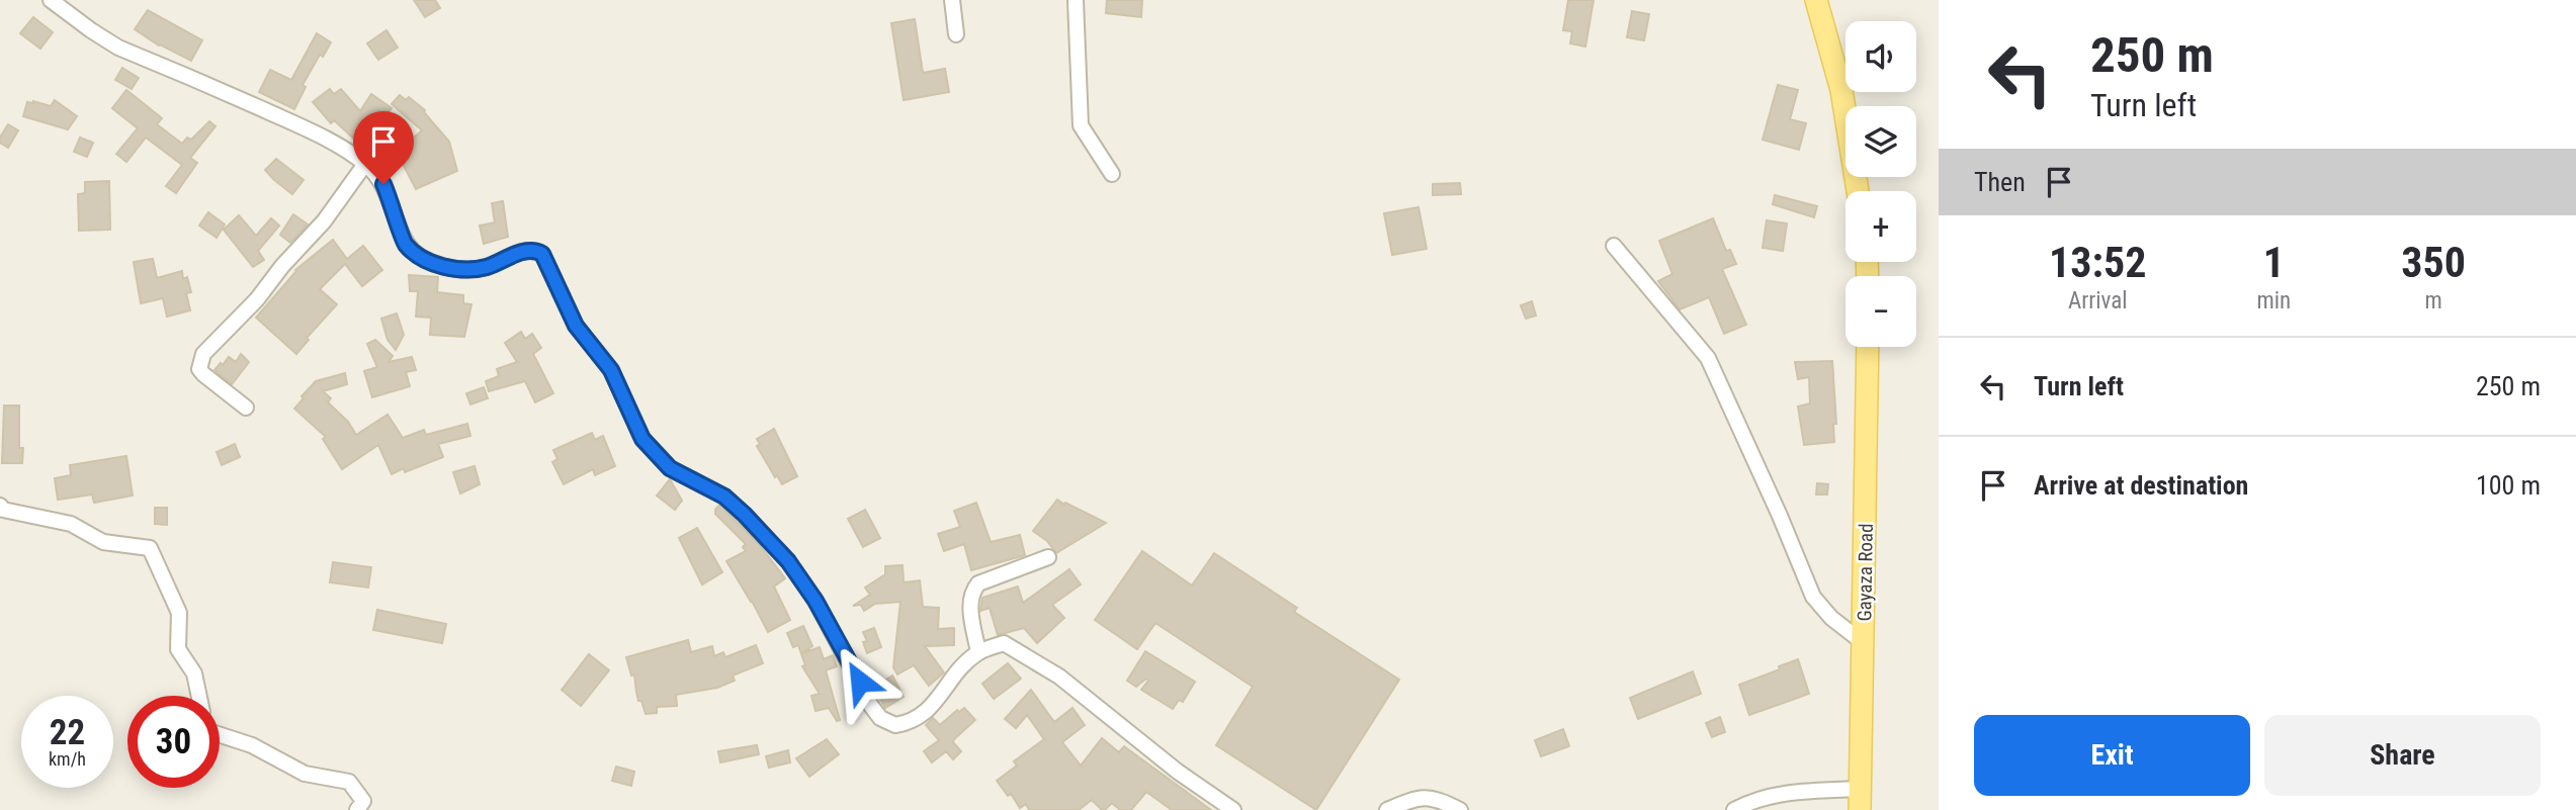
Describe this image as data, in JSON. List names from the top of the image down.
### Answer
{
  "streets": {
    "main road": ["Gayaza Road"]
  },
  "page": {
    "turn": ["250 m", "Turn left"],
    "map_buttons": ["+", "−"],
    "then": "Then",
    "eta": [
      "13:52",
      "Arrival",
      "1",
      "min",
      "350",
      "m"
    ],
    "list": [
      {
        "name": "Turn left",
        "value": "250 m"
      },
      {
        "name": "Arrive at destination",
        "value": "100 m"
      }
    ],
    "speed": "22 km/h",
    "limit": "30",
    "buttons": ["Exit", "Share"]
  }
}
